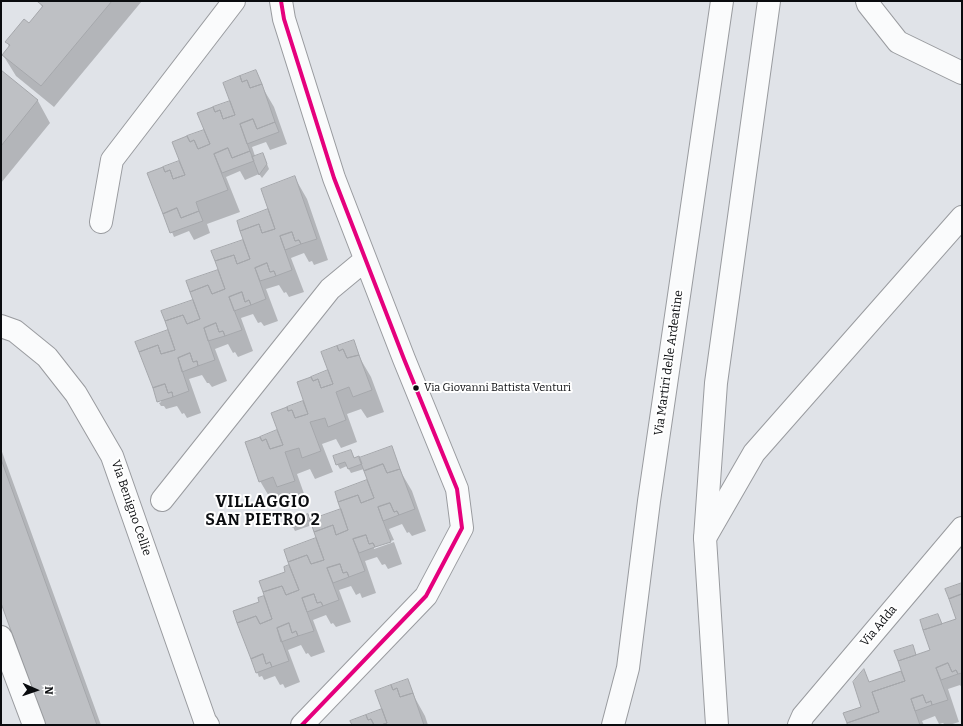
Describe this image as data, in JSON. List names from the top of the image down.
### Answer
{
  "streets": {
    "street": ["Via Martiri delle Ardeatine", "Via Benigno Cellie", "Via Adda"]
  },
  "districts": ["VILLAGGIO SAN PIETRO 2"],
  "places": ["Via Giovanni Battista Venturi"],
  "north": "right"
}
